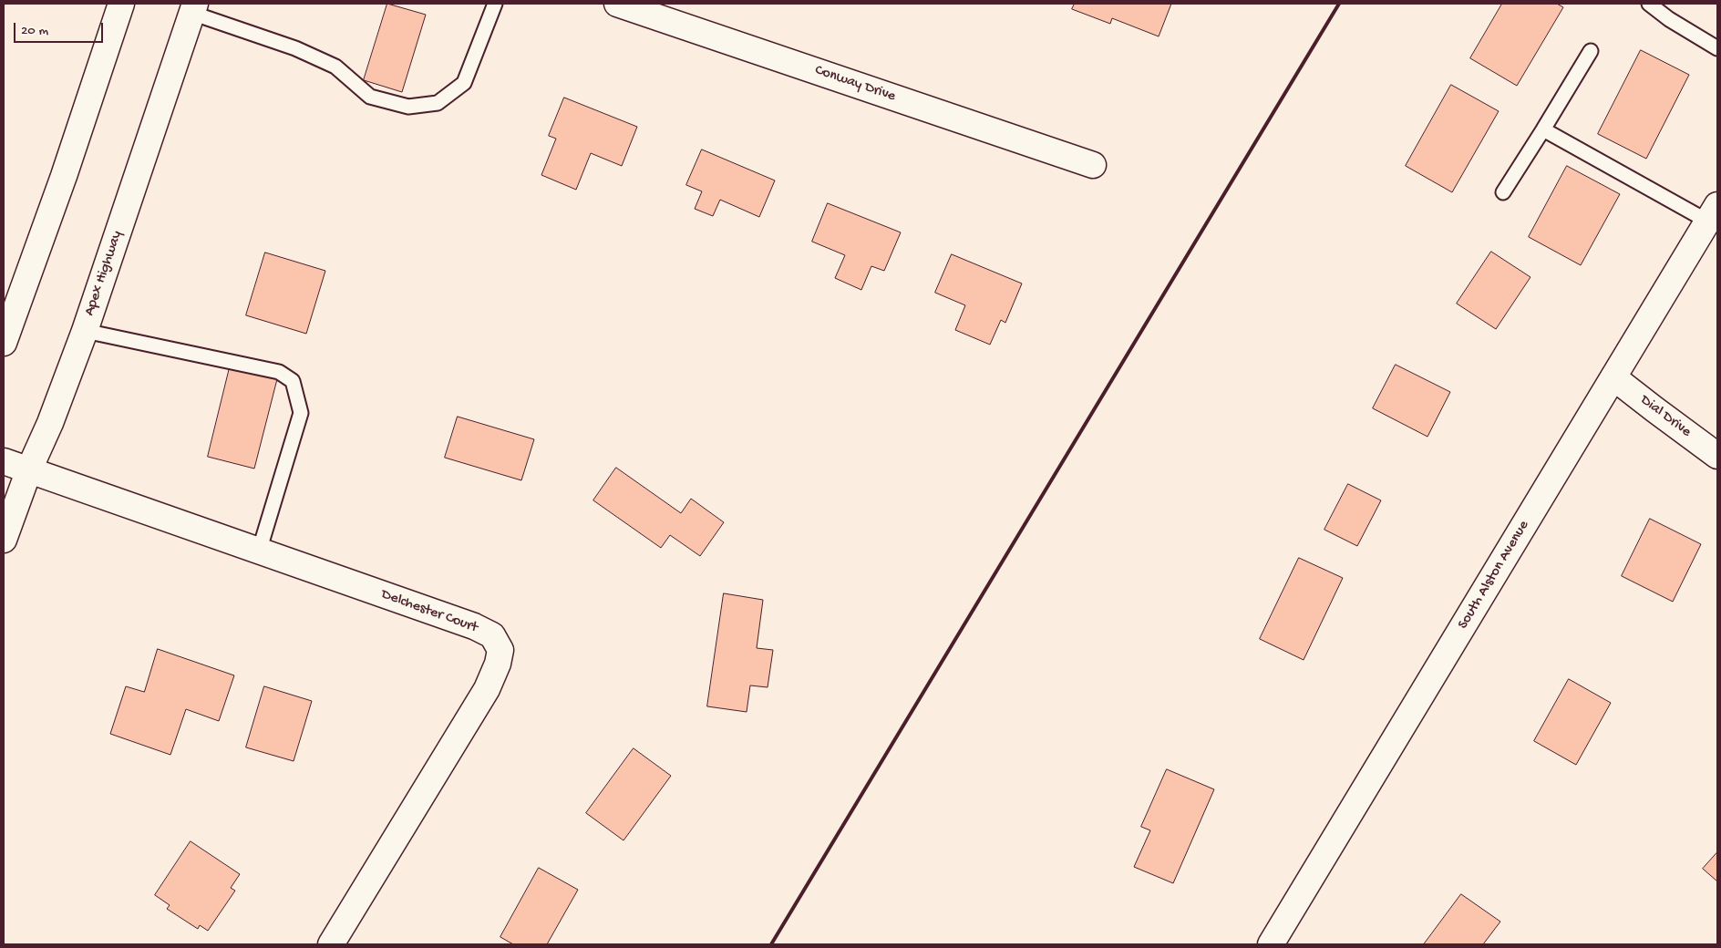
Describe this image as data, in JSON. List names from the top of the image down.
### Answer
{
  "streets": {
    "street": [
      "Conway Drive",
      "Apex Highway",
      "Dial Drive",
      "South Alston Avenue",
      "Delchester Court"
    ]
  },
  "crossings": [
    ["Apex Highway", "Delchester Court"],
    ["Dial Drive", "South Alston Avenue"]
  ],
  "scale_bar": "20 m"
}
